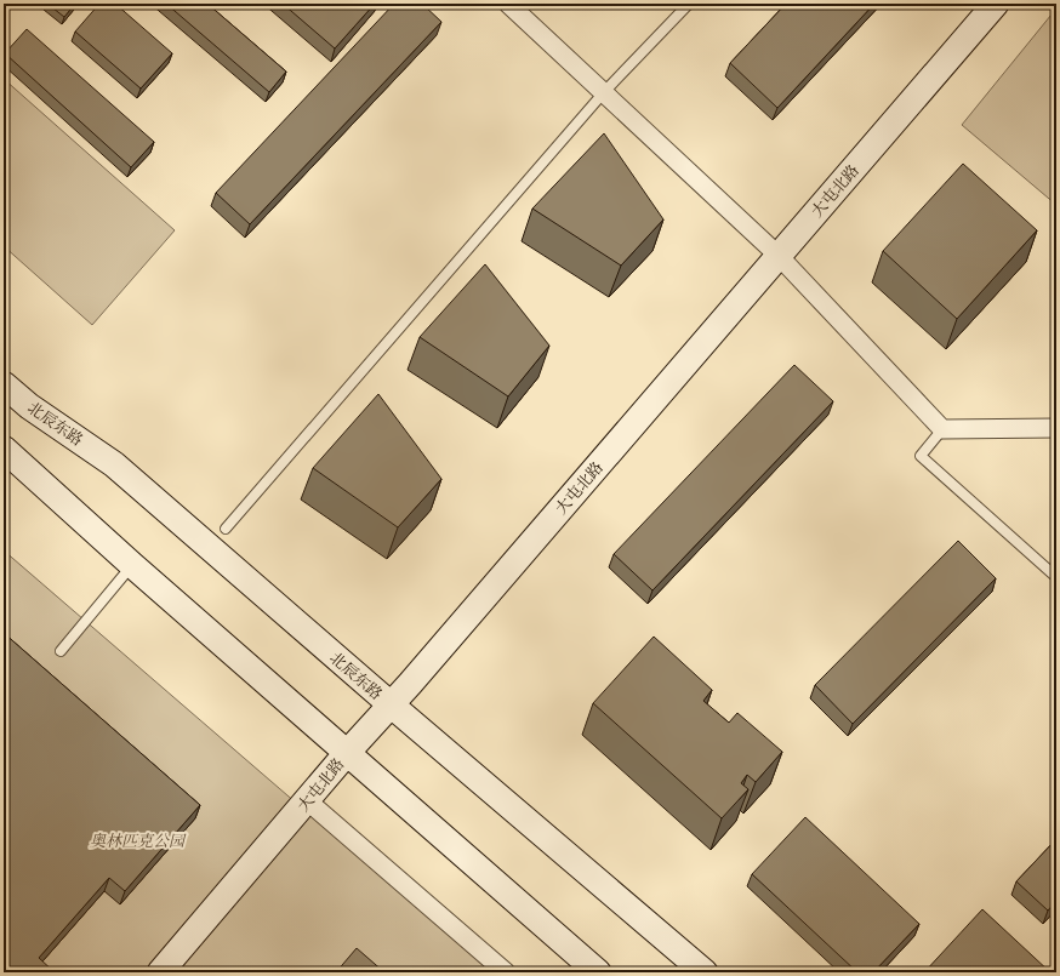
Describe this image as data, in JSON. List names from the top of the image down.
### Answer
{
  "streets": {
    "main road": ["大屯北路", "北辰东路"]
  },
  "crossings": [
    ["大屯北路", "北辰东路"]
  ],
  "parks": ["奥林匹克公园"]
}
